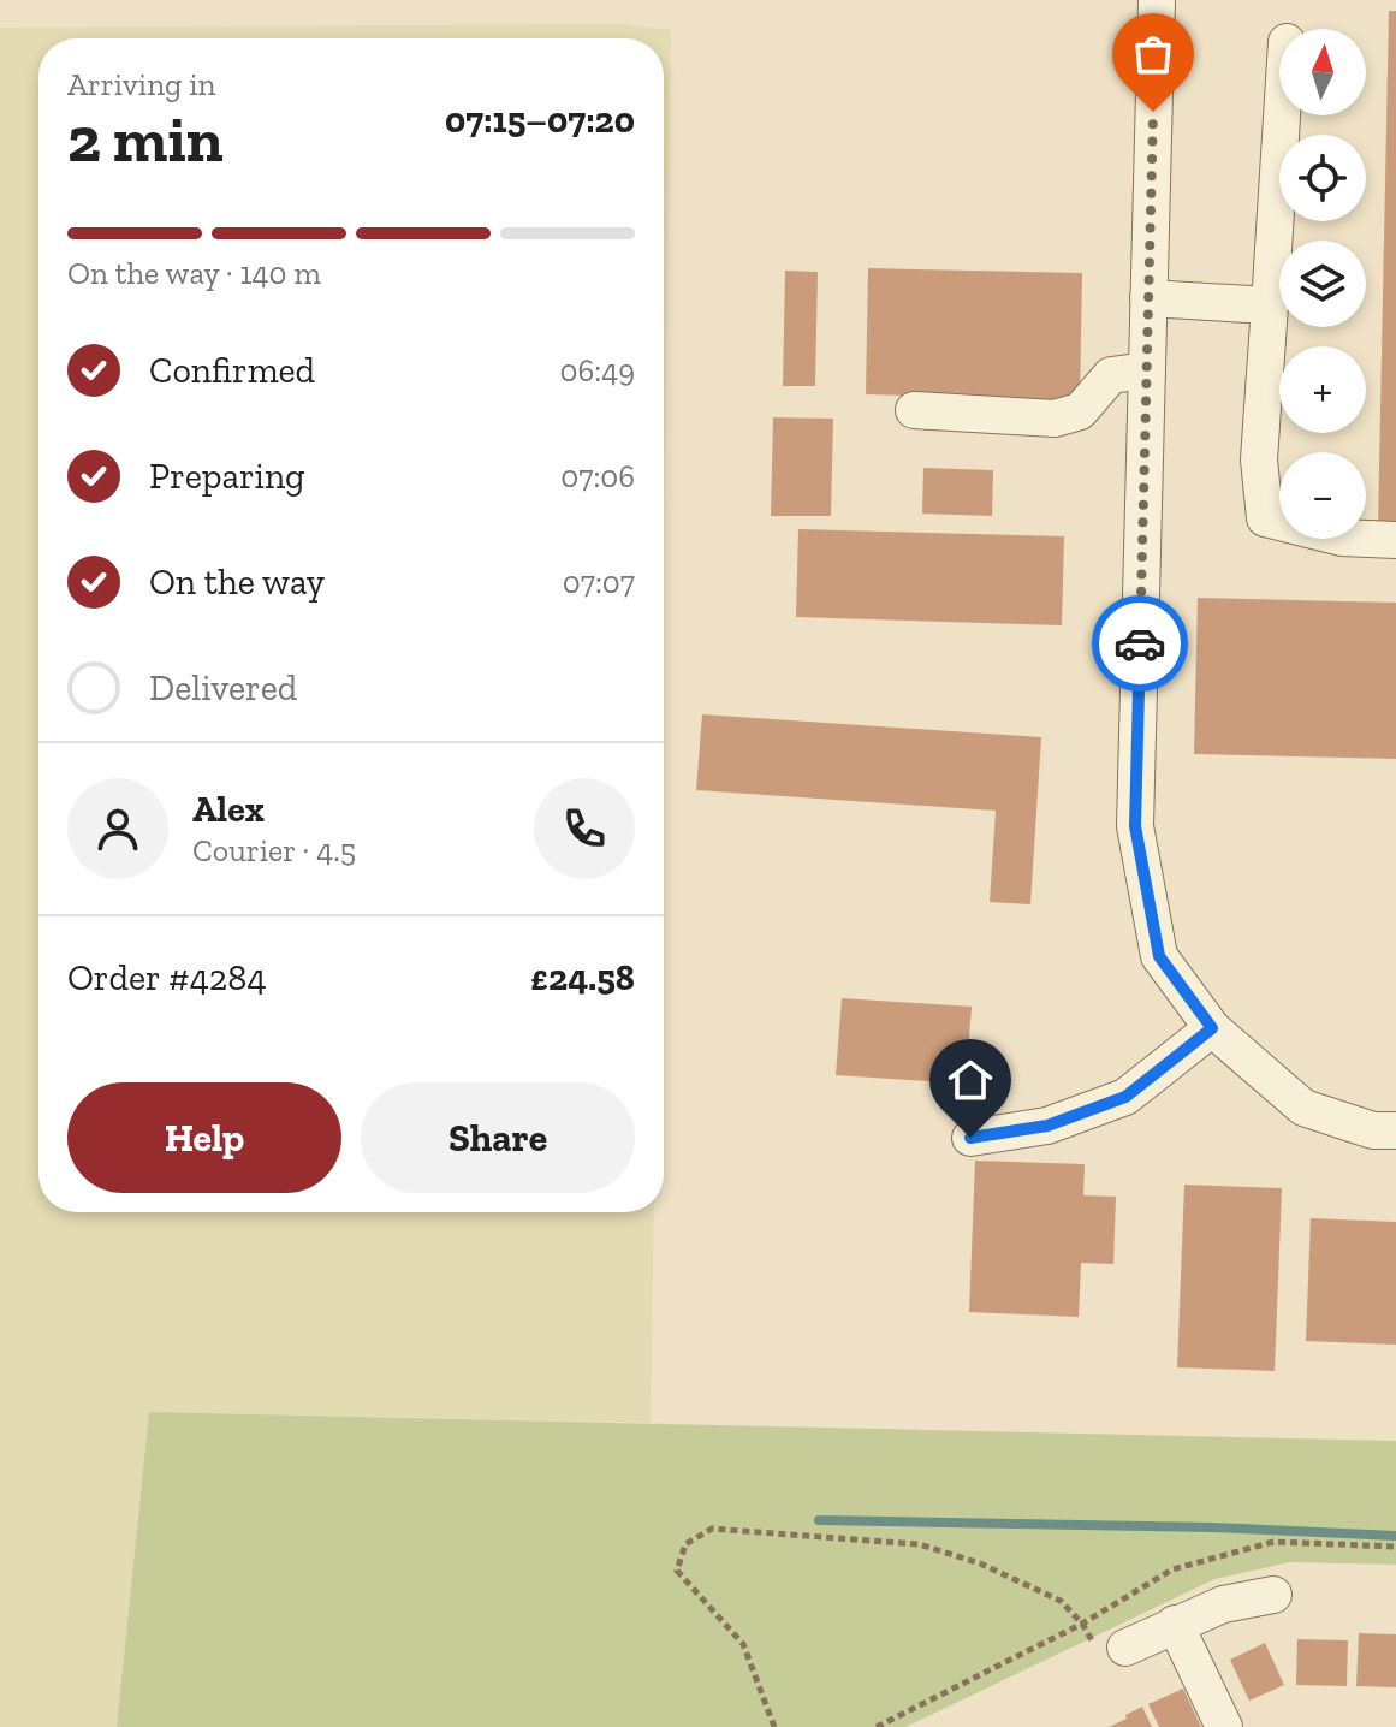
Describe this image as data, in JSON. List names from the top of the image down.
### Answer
{
  "north": "top",
  "page": {
    "map_buttons": ["+", "−"],
    "heading": ["2 min", "Arriving in", "07:15–07:20"],
    "panel": [
      "Alex",
      "Courier · 4.5",
      "Order #4284",
      "£24.58"
    ],
    "bar": "On the way · 140 m",
    "list": [
      ["Confirmed", "06:49"],
      ["Preparing", "07:06"],
      ["On the way", "07:07"],
      "Delivered"
    ],
    "buttons": ["Help", "Share"]
  }
}
